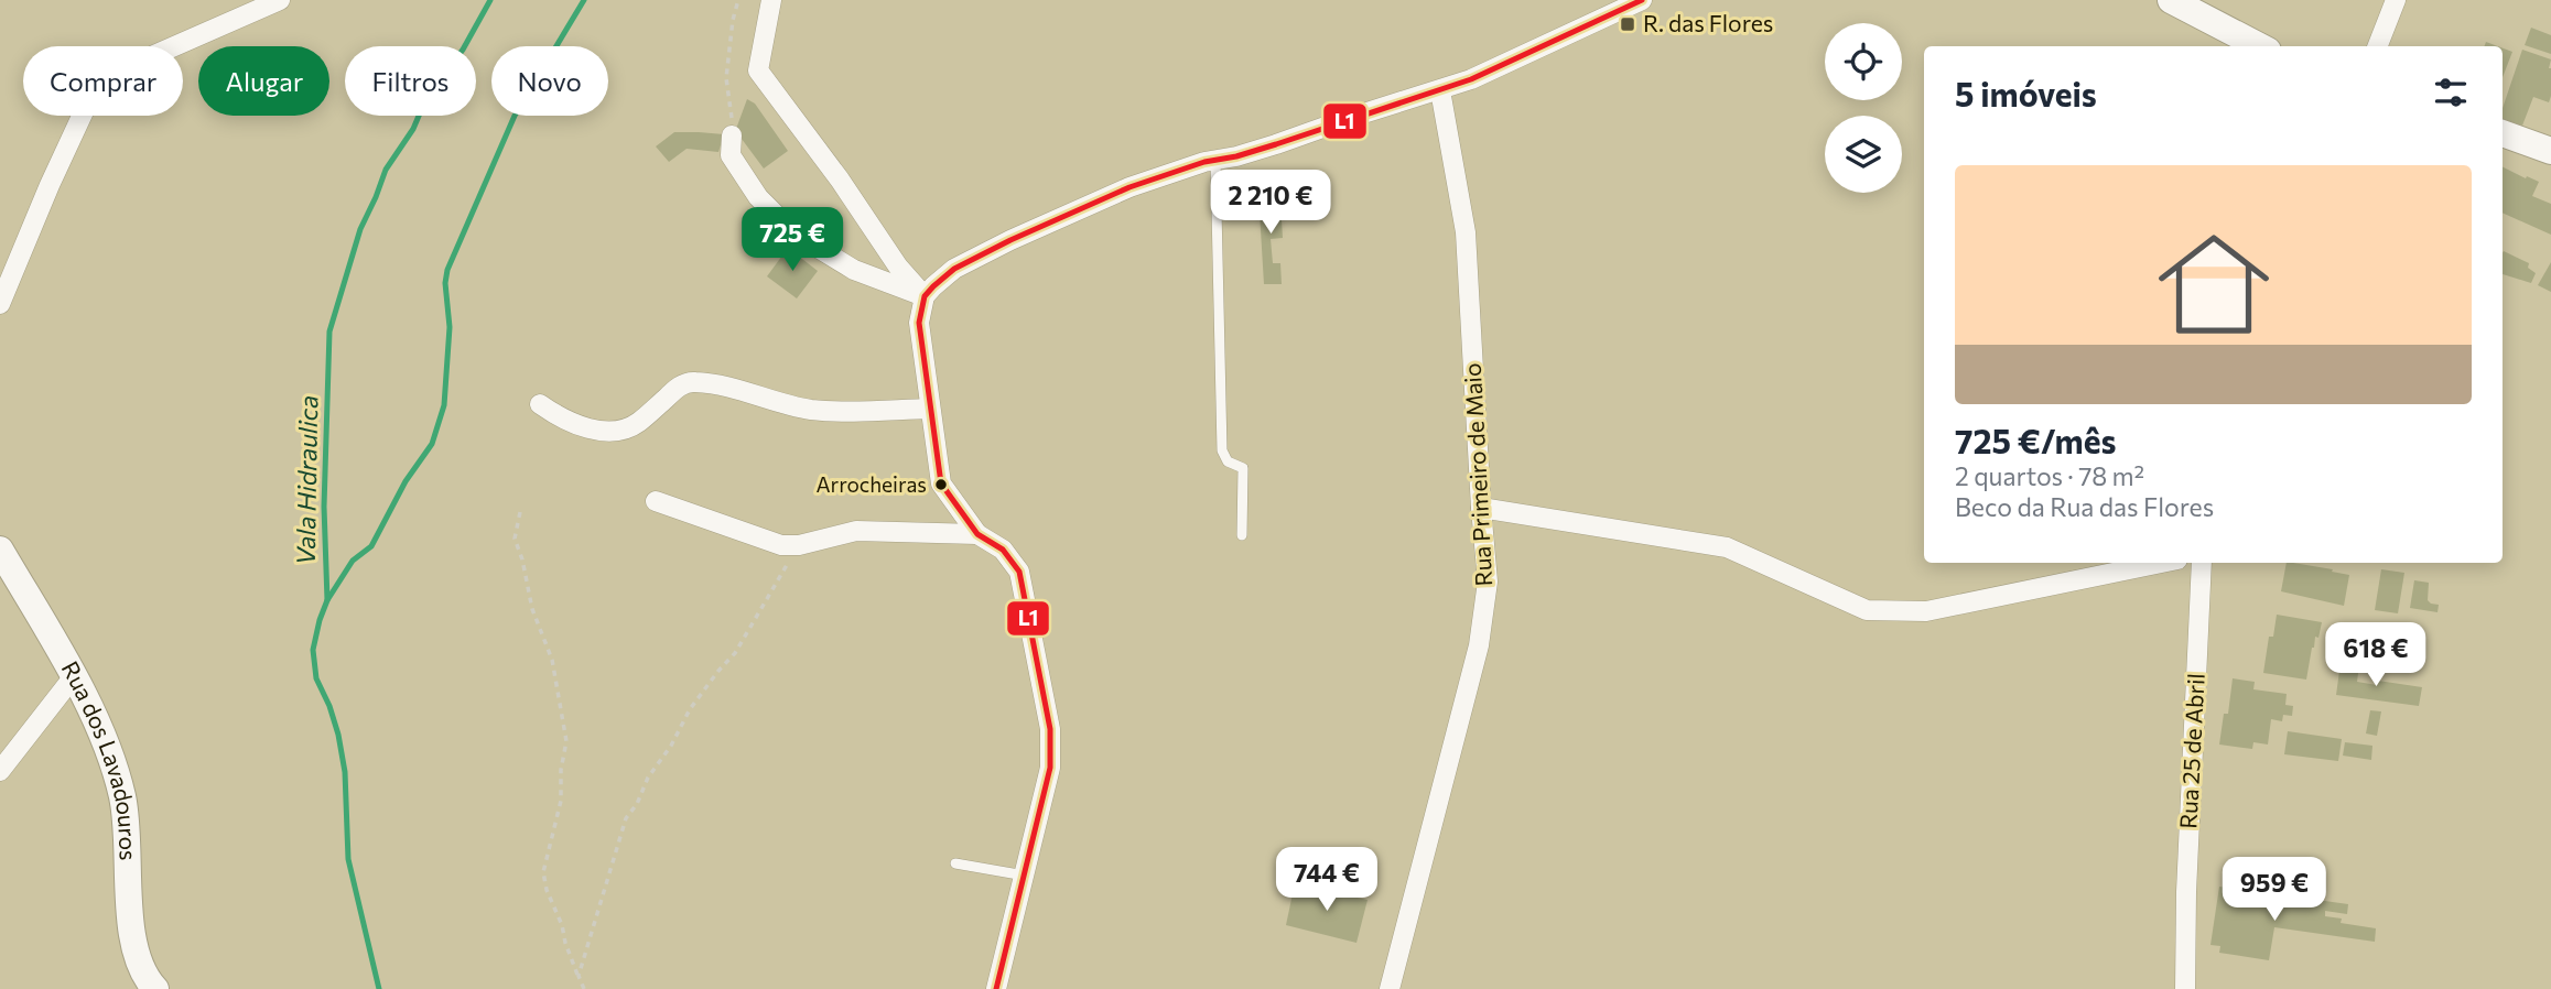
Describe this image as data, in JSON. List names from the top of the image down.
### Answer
{
  "streets": {
    "street": ["Rua Primeiro de Maio", "Rua 25 de Abril", "Rua dos Lavadouros"]
  },
  "water": ["Vala Hidraulica"],
  "places": {
    "transit": ["R. das Flores"],
    "other": ["Arrocheiras"]
  },
  "lines": ["transit line L1"],
  "page": {
    "chip": [
      "Comprar",
      "Alugar",
      "Filtros",
      "Novo"
    ],
    "heading": "5 imóveis",
    "list": [
      {
        "name": "725 €/mês",
        "note": "2 quartos · 78 m² · Beco da Rua das Flores"
      }
    ],
    "price": [
      "2 210 €",
      "725 €",
      "618 €",
      "744 €",
      "959 €"
    ]
  }
}
